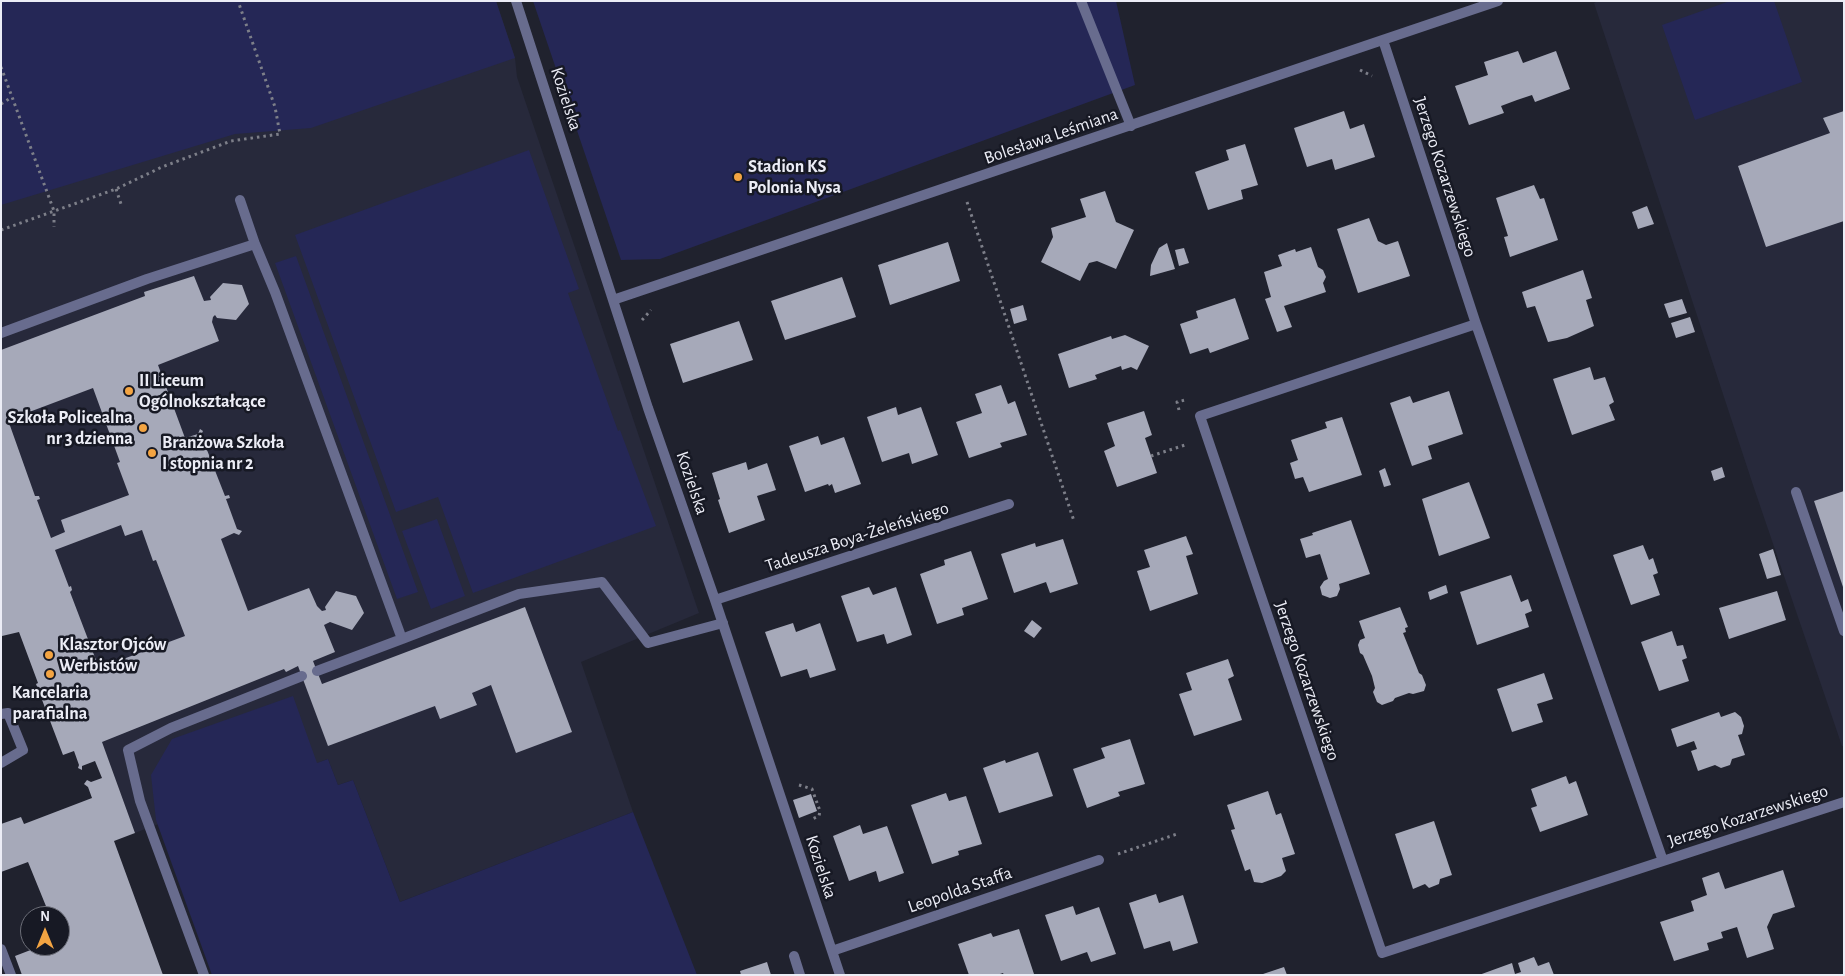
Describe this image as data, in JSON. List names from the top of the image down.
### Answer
{
  "streets": {
    "street": [
      "Kozielska",
      "Bolesława Leśmiana",
      "Jerzego Kozarzewskiego",
      "Tadeusza Boya-Żeleńskiego",
      "Leopolda Staffa"
    ]
  },
  "crossings": [
    ["Kozielska", "Bolesława Leśmiana"],
    ["Kozielska", "Tadeusza Boya-Żeleńskiego"],
    ["Kozielska", "Leopolda Staffa"],
    ["Bolesława Leśmiana", "Jerzego Kozarzewskiego"]
  ],
  "places": [
    "Stadion KS Polonia Nysa",
    "II Liceum Ogólnokształcące",
    "Szkoła Policealna nr 3 dzienna",
    "Branżowa Szkoła I stopnia nr 2",
    "Klasztor Ojców Werbistów",
    "Kancelaria parafialna"
  ],
  "north": "top"
}
